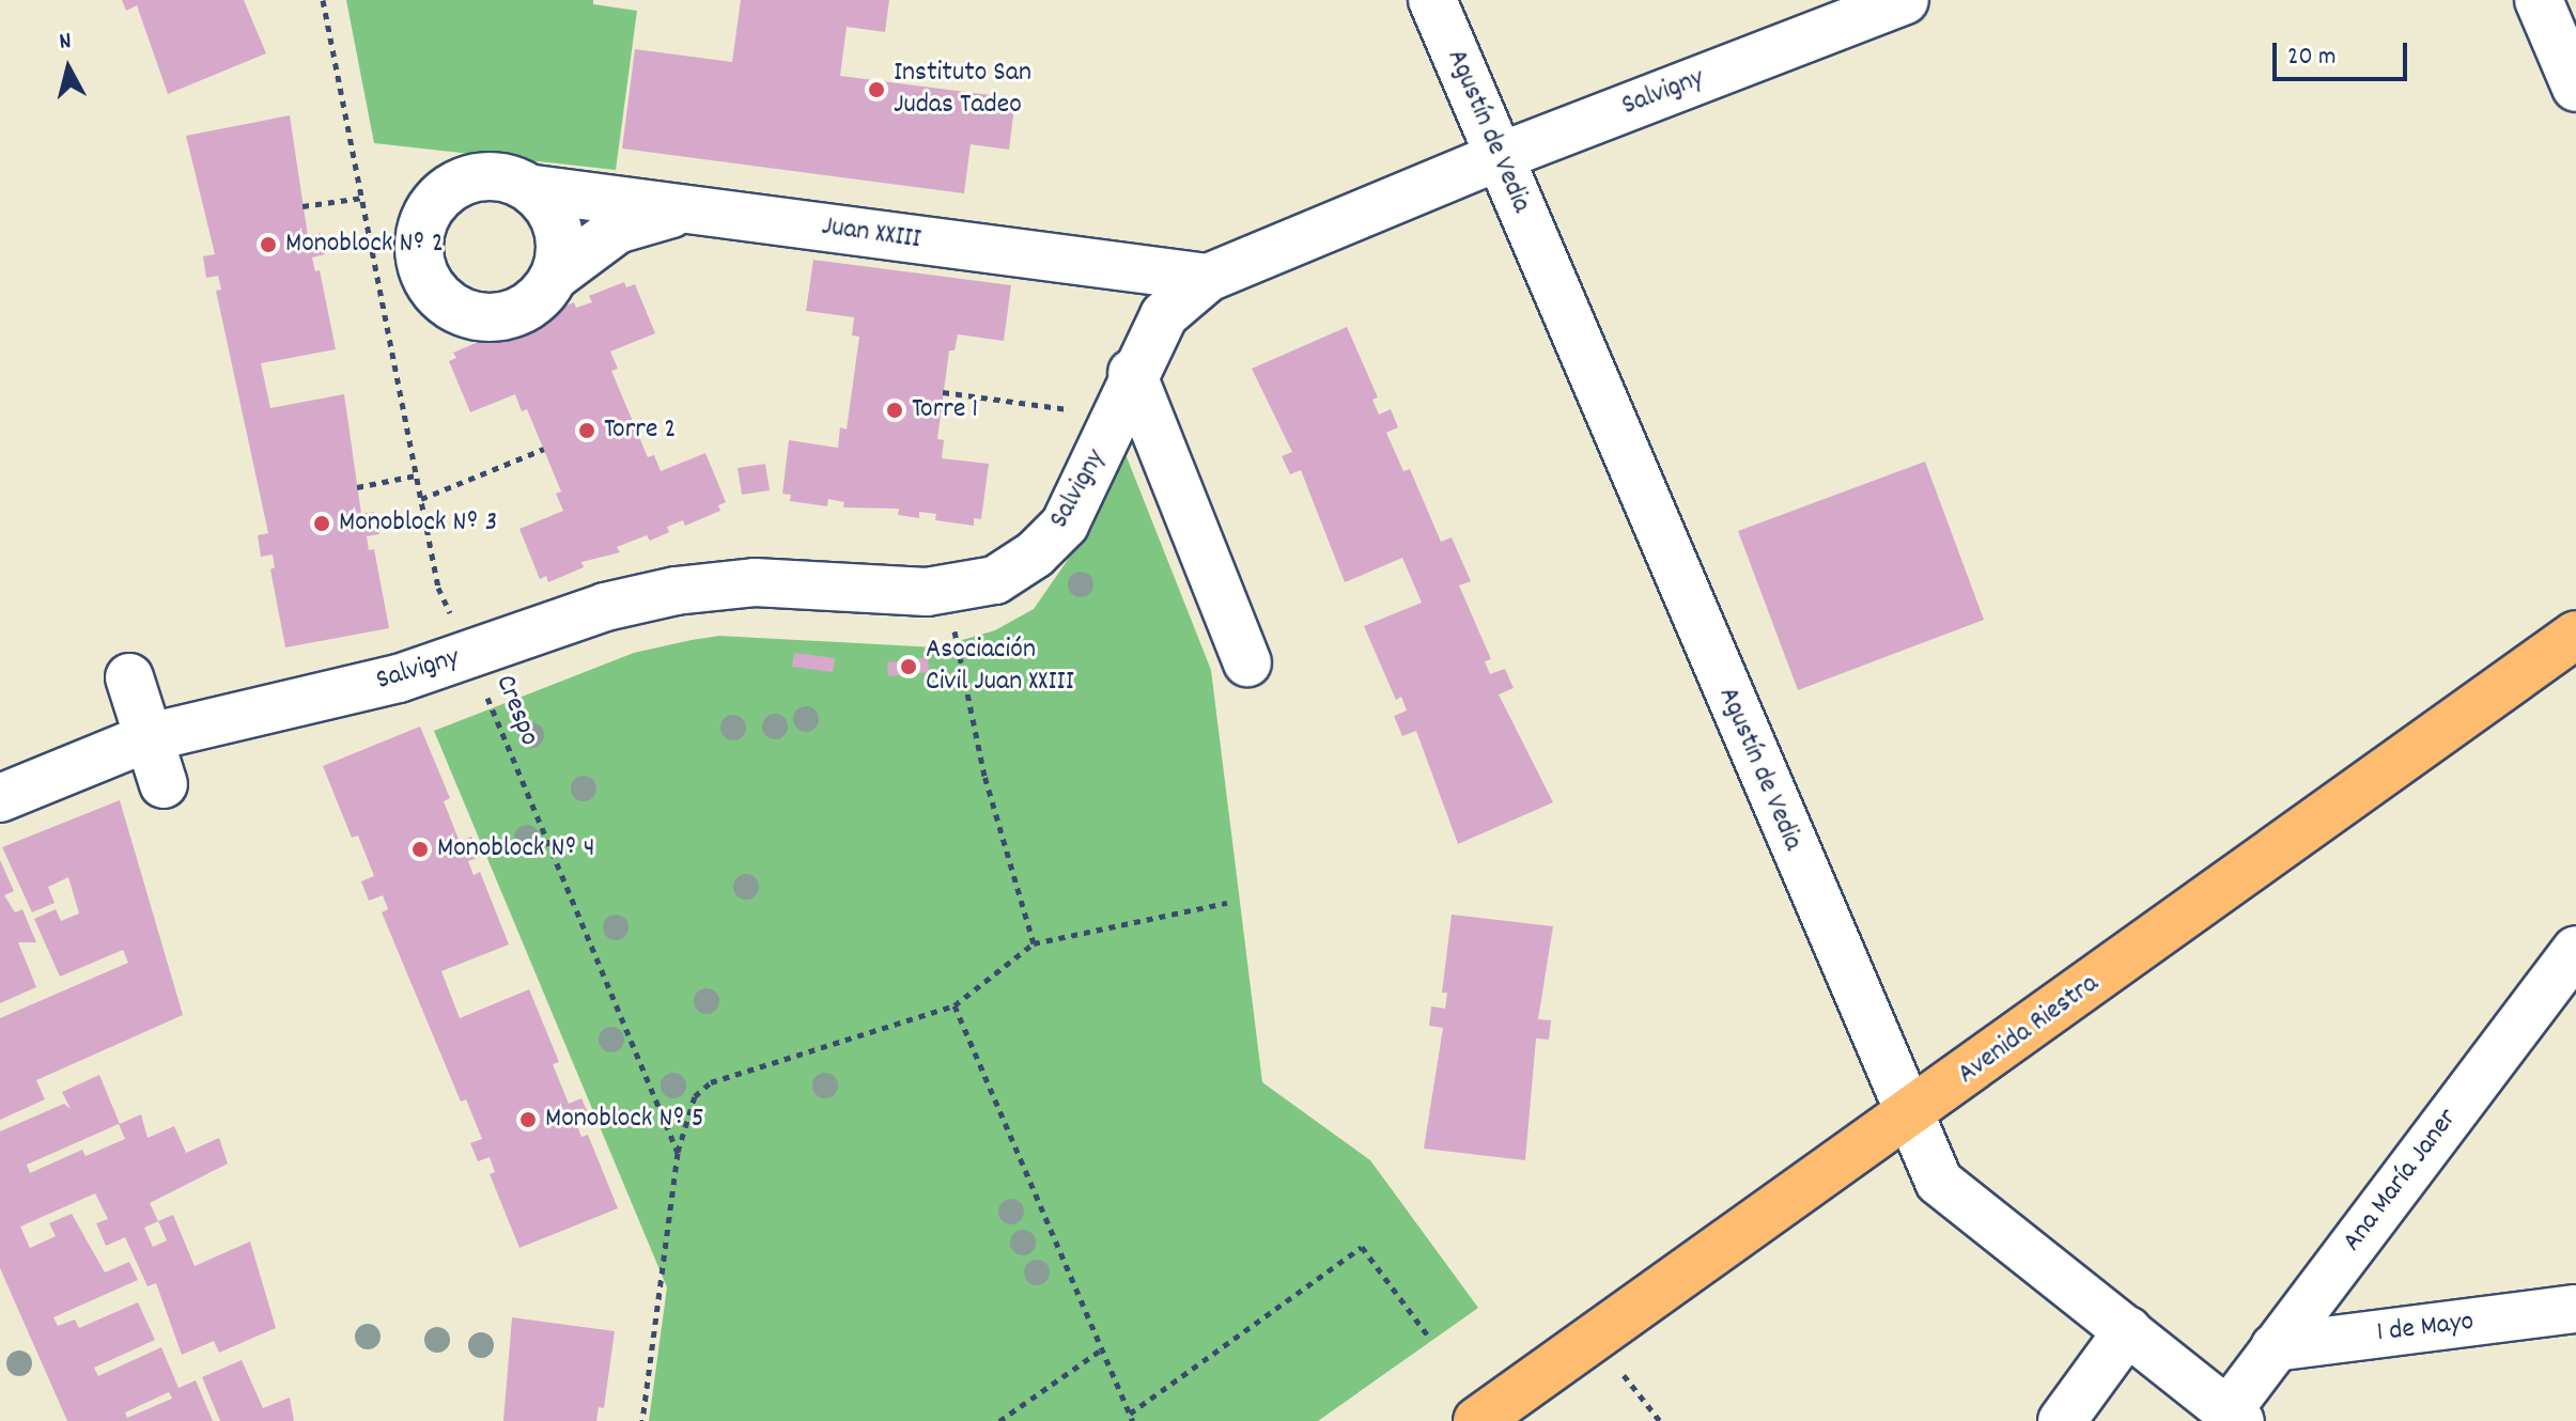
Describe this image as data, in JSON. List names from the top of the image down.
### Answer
{
  "streets": {
    "main road": ["Avenida Riestra"],
    "street": [
      "Salvigny",
      "Agustín de Vedia",
      "Juan XXIII",
      "Ana María Janer",
      "1 de Mayo"
    ],
    "path": ["Crespo"]
  },
  "crossings": [
    ["Salvigny", "Agustín de Vedia"],
    ["Salvigny", "Juan XXIII"],
    ["Salvigny", "Crespo"],
    ["Agustín de Vedia", "Avenida Riestra"],
    ["Agustín de Vedia", "Ana María Janer"],
    ["Ana María Janer", "1 de Mayo"]
  ],
  "places": [
    "Instituto San Judas Tadeo",
    "Monoblock Nº 2",
    "Torre 1",
    "Torre 2",
    "Monoblock Nº 3",
    "Asociación Civil Juan XXIII",
    "Monoblock Nº 4",
    "Monoblock Nº 5"
  ],
  "scale_bar": "20 m",
  "north": "top"
}
